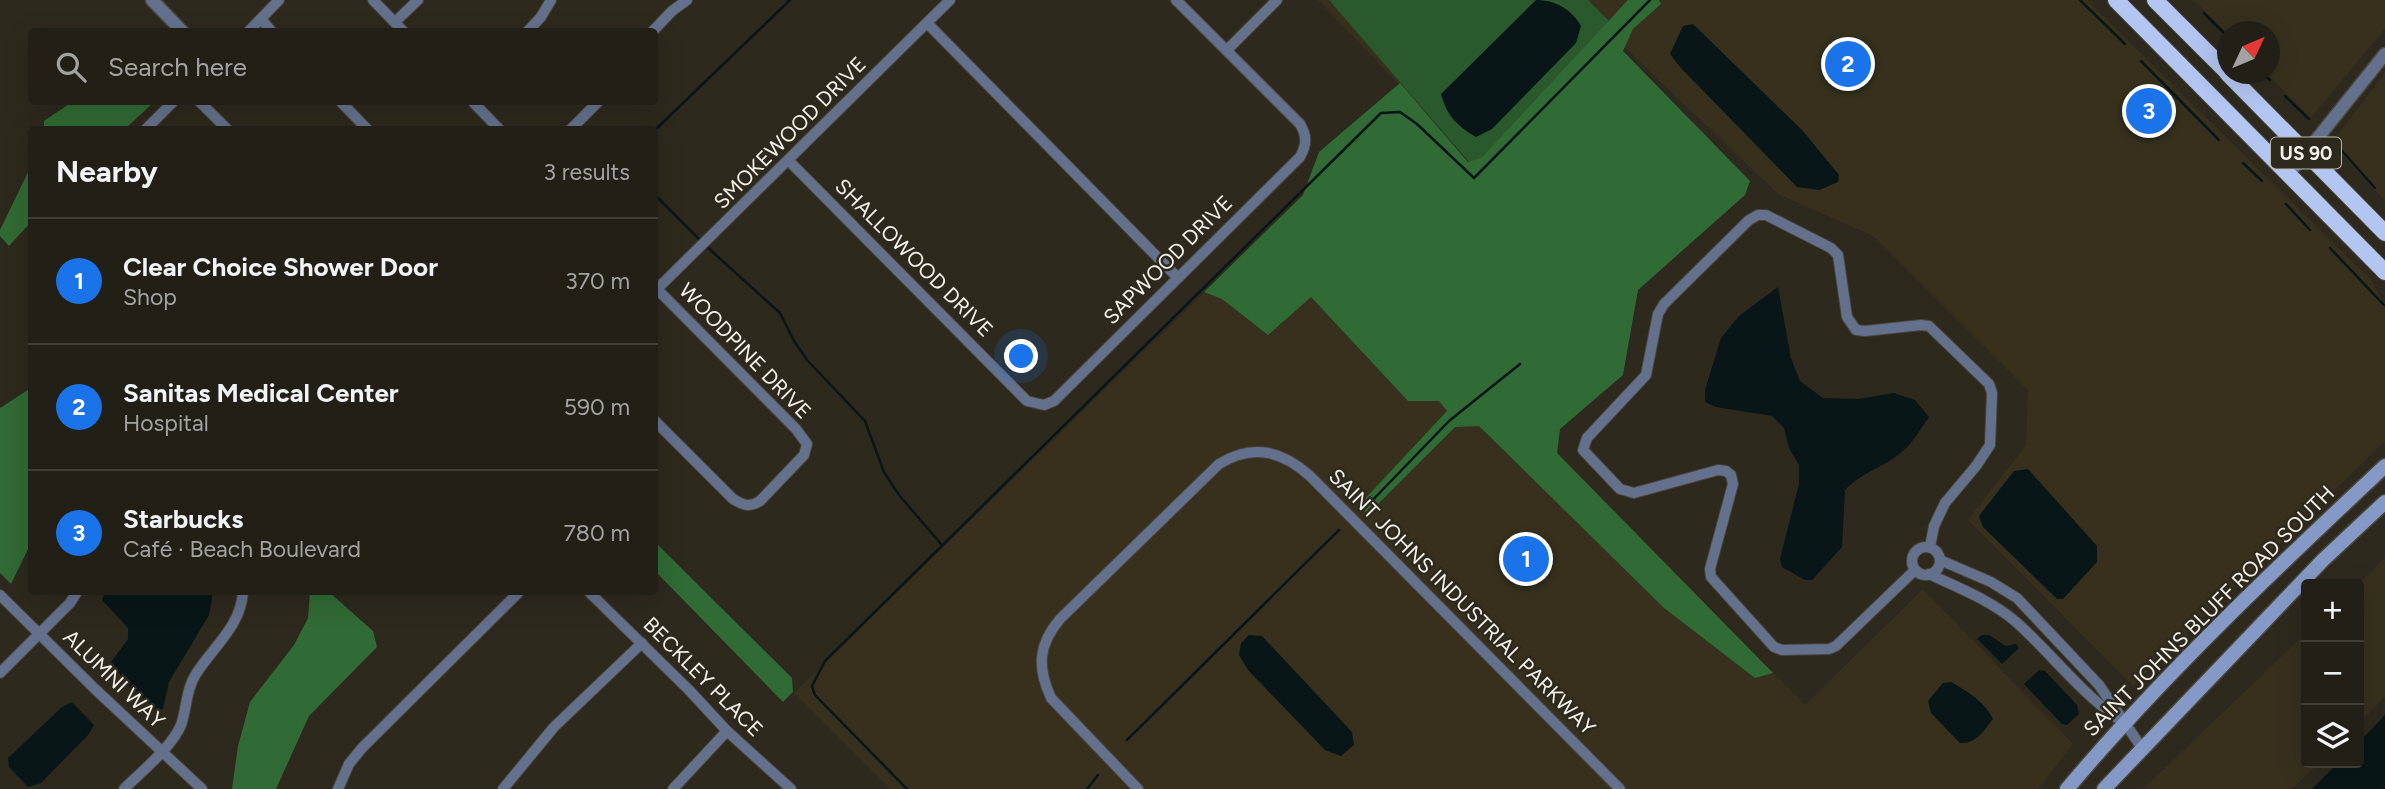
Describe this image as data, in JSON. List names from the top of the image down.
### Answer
{
  "streets": {
    "highway": ["US 90"],
    "main road": ["SAINT JOHNS BLUFF ROAD SOUTH"],
    "street": [
      "SMOKEWOOD DRIVE",
      "SHALLOWOOD DRIVE",
      "SAPWOOD DRIVE",
      "WOODPINE DRIVE",
      "SAINT JOHNS INDUSTRIAL PARKWAY",
      "BECKLEY PLACE",
      "ALUMNI WAY"
    ]
  },
  "crossings": [
    ["SMOKEWOOD DRIVE", "SHALLOWOOD DRIVE"],
    ["SHALLOWOOD DRIVE", "SAPWOOD DRIVE"]
  ],
  "north": "top right",
  "page": {
    "search": "Search here",
    "pins": ["2", "3", "1"],
    "heading": ["Nearby", "3 results"],
    "list": [
      {
        "mark": "1",
        "name": "Clear Choice Shower Door",
        "note": "Shop",
        "value": "370 m"
      },
      {
        "mark": "2",
        "name": "Sanitas Medical Center",
        "note": "Hospital",
        "value": "590 m"
      },
      {
        "mark": "3",
        "name": "Starbucks",
        "note": "Café · Beach Boulevard",
        "value": "780 m"
      }
    ],
    "map_buttons": ["+", "−"]
  }
}
